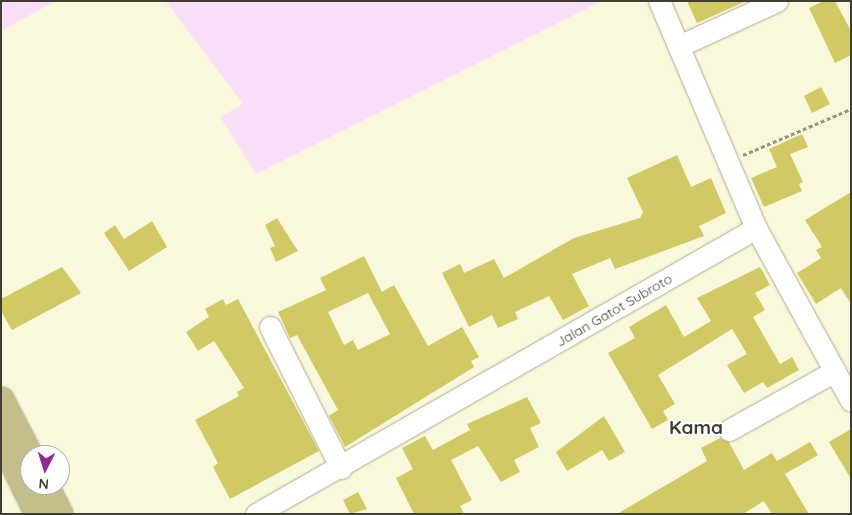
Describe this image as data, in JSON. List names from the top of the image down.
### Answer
{
  "streets": {
    "street": ["Jalan Gatot Subroto"]
  },
  "districts": ["Kama"],
  "north": "bottom"
}
